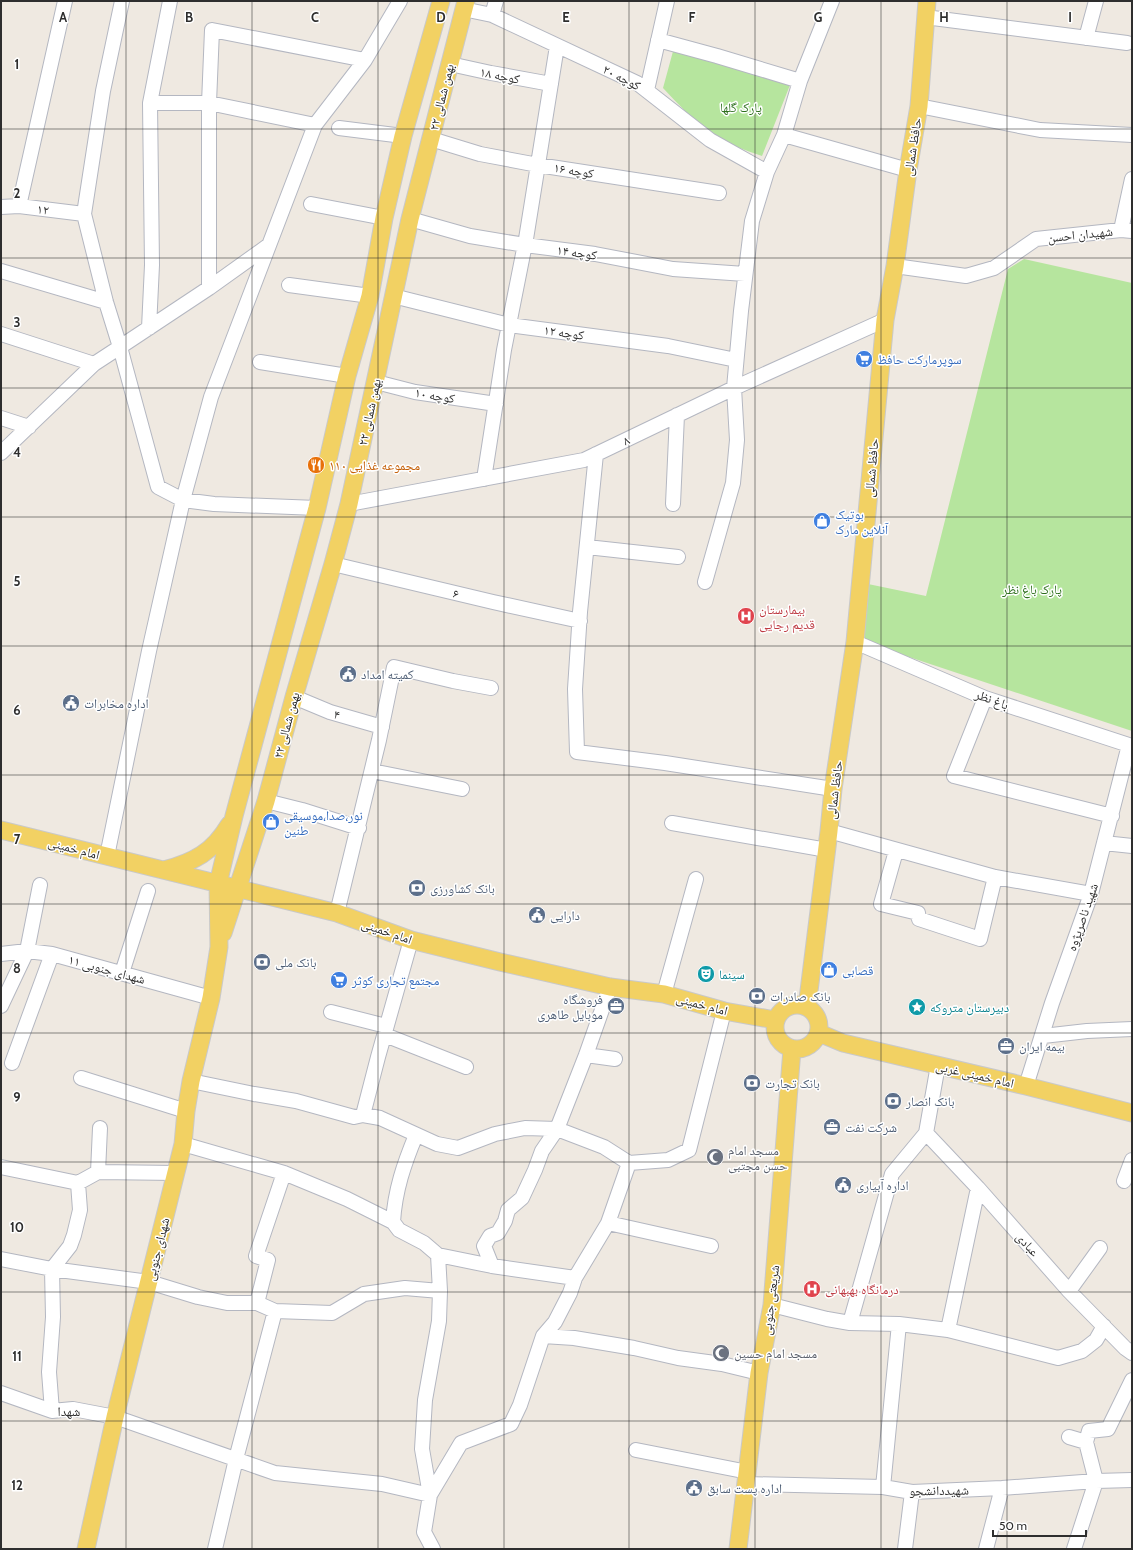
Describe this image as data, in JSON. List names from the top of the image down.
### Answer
{
  "streets": {
    "main road": [
      "۲۲ بهمن شمالی",
      "حافظ شمالی",
      "امام خمینی",
      "امام خمینی غربی",
      "شهدای جنوبی",
      "شریعتی جنوبی"
    ],
    "street": [
      "کوچه ۱۸",
      "کوچه ۲۰",
      "کوچه ۱۶",
      "۱۲",
      "شهیدان احسن",
      "کوچه ۱۴",
      "کوچه ۱۲",
      "کوچه ۱۰",
      "۸",
      "۶",
      "باغ نظر",
      "۴",
      "شهید ناصرپژوه",
      "۱۱ شهدای جنوبی",
      "عبادی",
      "شهدا",
      "شهیددانشجو"
    ]
  },
  "crossings": [
    ["کوچه ۱۸", "۲۲ بهمن شمالی"],
    ["کوچه ۲۰", "۲۲ بهمن شمالی"],
    ["۲۲ بهمن شمالی", "کوچه ۱۶"],
    ["۲۲ بهمن شمالی", "کوچه ۱۴"],
    ["۲۲ بهمن شمالی", "کوچه ۱۲"],
    ["۲۲ بهمن شمالی", "کوچه ۱۰"],
    ["۲۲ بهمن شمالی", "۸"],
    ["۲۲ بهمن شمالی", "۶"],
    ["۲۲ بهمن شمالی", "۴"],
    ["۲۲ بهمن شمالی", "امام خمینی"],
    ["۲۲ بهمن شمالی", "شهدای جنوبی"],
    ["حافظ شمالی", "شهیدان احسن"],
    ["حافظ شمالی", "۸"],
    ["حافظ شمالی", "باغ نظر"],
    ["حافظ شمالی", "امام خمینی"],
    ["حافظ شمالی", "امام خمینی غربی"],
    ["حافظ شمالی", "شریعتی جنوبی"],
    ["باغ نظر", "شهید ناصرپژوه"],
    ["امام خمینی", "امام خمینی غربی"],
    ["امام خمینی", "شهدای جنوبی"],
    ["امام خمینی", "شریعتی جنوبی"],
    ["شهید ناصرپژوه", "امام خمینی غربی"],
    ["۱۱ شهدای جنوبی", "شهدای جنوبی"],
    ["امام خمینی غربی", "شریعتی جنوبی"],
    ["شهدای جنوبی", "شهدا"],
    ["شریعتی جنوبی", "شهیددانشجو"]
  ],
  "parks": ["پارک گلها", "پارک باغ نظر"],
  "places": {
    "supermarket": ["سوپرمارکت حافظ", "مجتمع تجاری کوثر"],
    "restaurant": ["مجموعه غذایی ۱۱۰"],
    "shop": ["بوتیک آنلاین مارک", "نور،صدا،موسیقی طنین", "قصابی"],
    "hospital": ["بیمارستان قدیم رجایی", "درمانگاه بهبهانی"],
    "public building": [
      "کمیته امداد",
      "اداره مخابرات",
      "دارایی",
      "اداره آبیاری",
      "اداره پست سابق"
    ],
    "bank": [
      "بانک کشاورزی",
      "بانک ملی",
      "بانک صادرات",
      "بانک تجارت",
      "بانک انصار"
    ],
    "theatre": ["سینما"],
    "office": ["فروشگاه موبایل طاهری", "بیمه ایران", "شرکت نفت"],
    "place": ["دبیرستان متروکه"],
    "mosque": ["مسجد امام حسن مجتبی", "مسجد امام حسین"]
  },
  "scale_bar": "50 m",
  "grid": {
    "columns": [
      "A",
      "B",
      "C",
      "D",
      "E",
      "F",
      "G",
      "H",
      "I"
    ],
    "rows": [
      "1",
      "2",
      "3",
      "4",
      "5",
      "6",
      "7",
      "8",
      "9",
      "10",
      "11",
      "12"
    ]
  }
}
